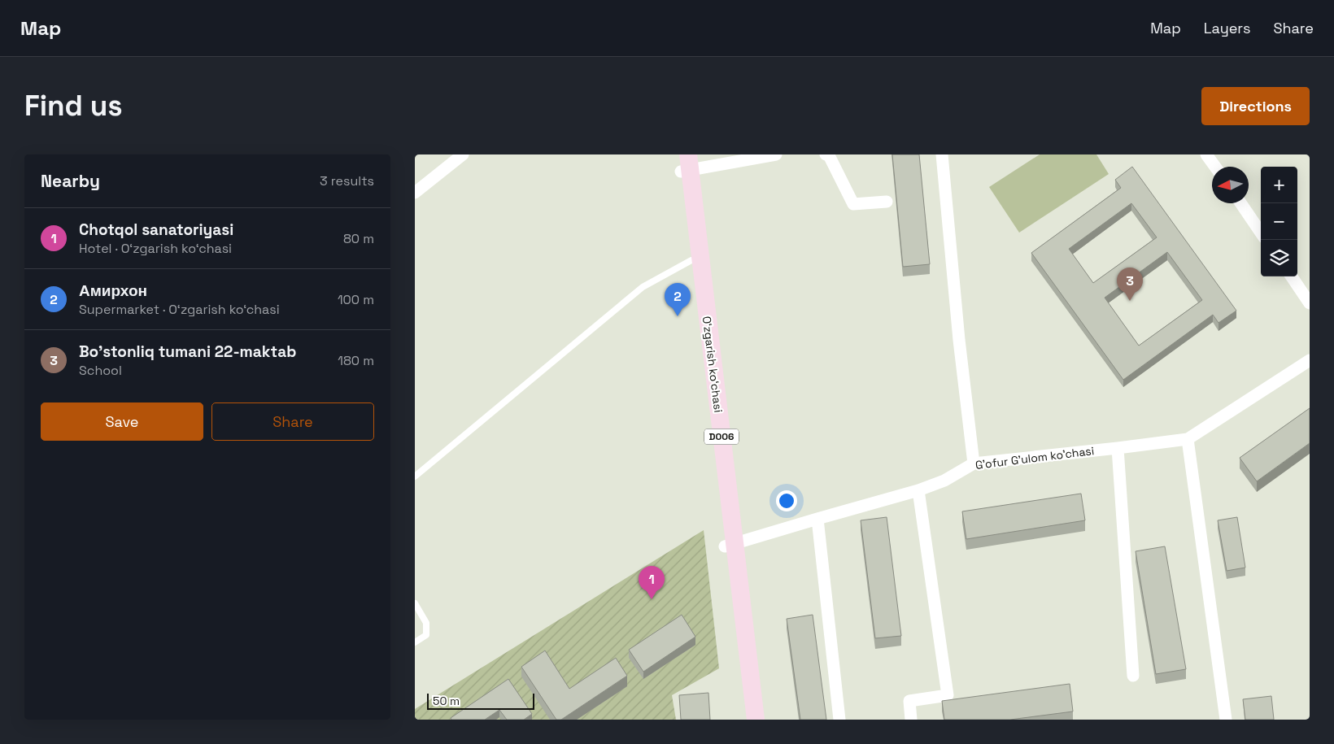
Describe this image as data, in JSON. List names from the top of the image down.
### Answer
{
  "streets": {
    "main road": ["Oʻzgarish koʻchasi", "D006"],
    "street": ["G'ofur G'ulom ko'chasi"]
  },
  "crossings": [
    ["Oʻzgarish koʻchasi", "G'ofur G'ulom ko'chasi"]
  ],
  "scale_bar": "50 m",
  "north": "left",
  "page": {
    "header": "Map",
    "nav": ["Map", "Layers", "Share"],
    "buttons": [
      "Directions",
      ["Save", "Share"]
    ],
    "title": "Find us",
    "heading": ["Nearby", "3 results"],
    "map_buttons": ["+", "−"],
    "list": [
      {
        "mark": "1",
        "name": "Chotqol sanatoriyasi",
        "note": "Hotel · Oʻzgarish koʻchasi",
        "value": "80 m"
      },
      {
        "mark": "2",
        "name": "Амирхон",
        "note": "Supermarket · Oʻzgarish koʻchasi",
        "value": "100 m"
      },
      {
        "mark": "3",
        "name": "Bo’stonliq tumani 22-maktab",
        "note": "School",
        "value": "180 m"
      }
    ],
    "pins": ["3", "2", "1"],
    "scale": "50 m"
  }
}
